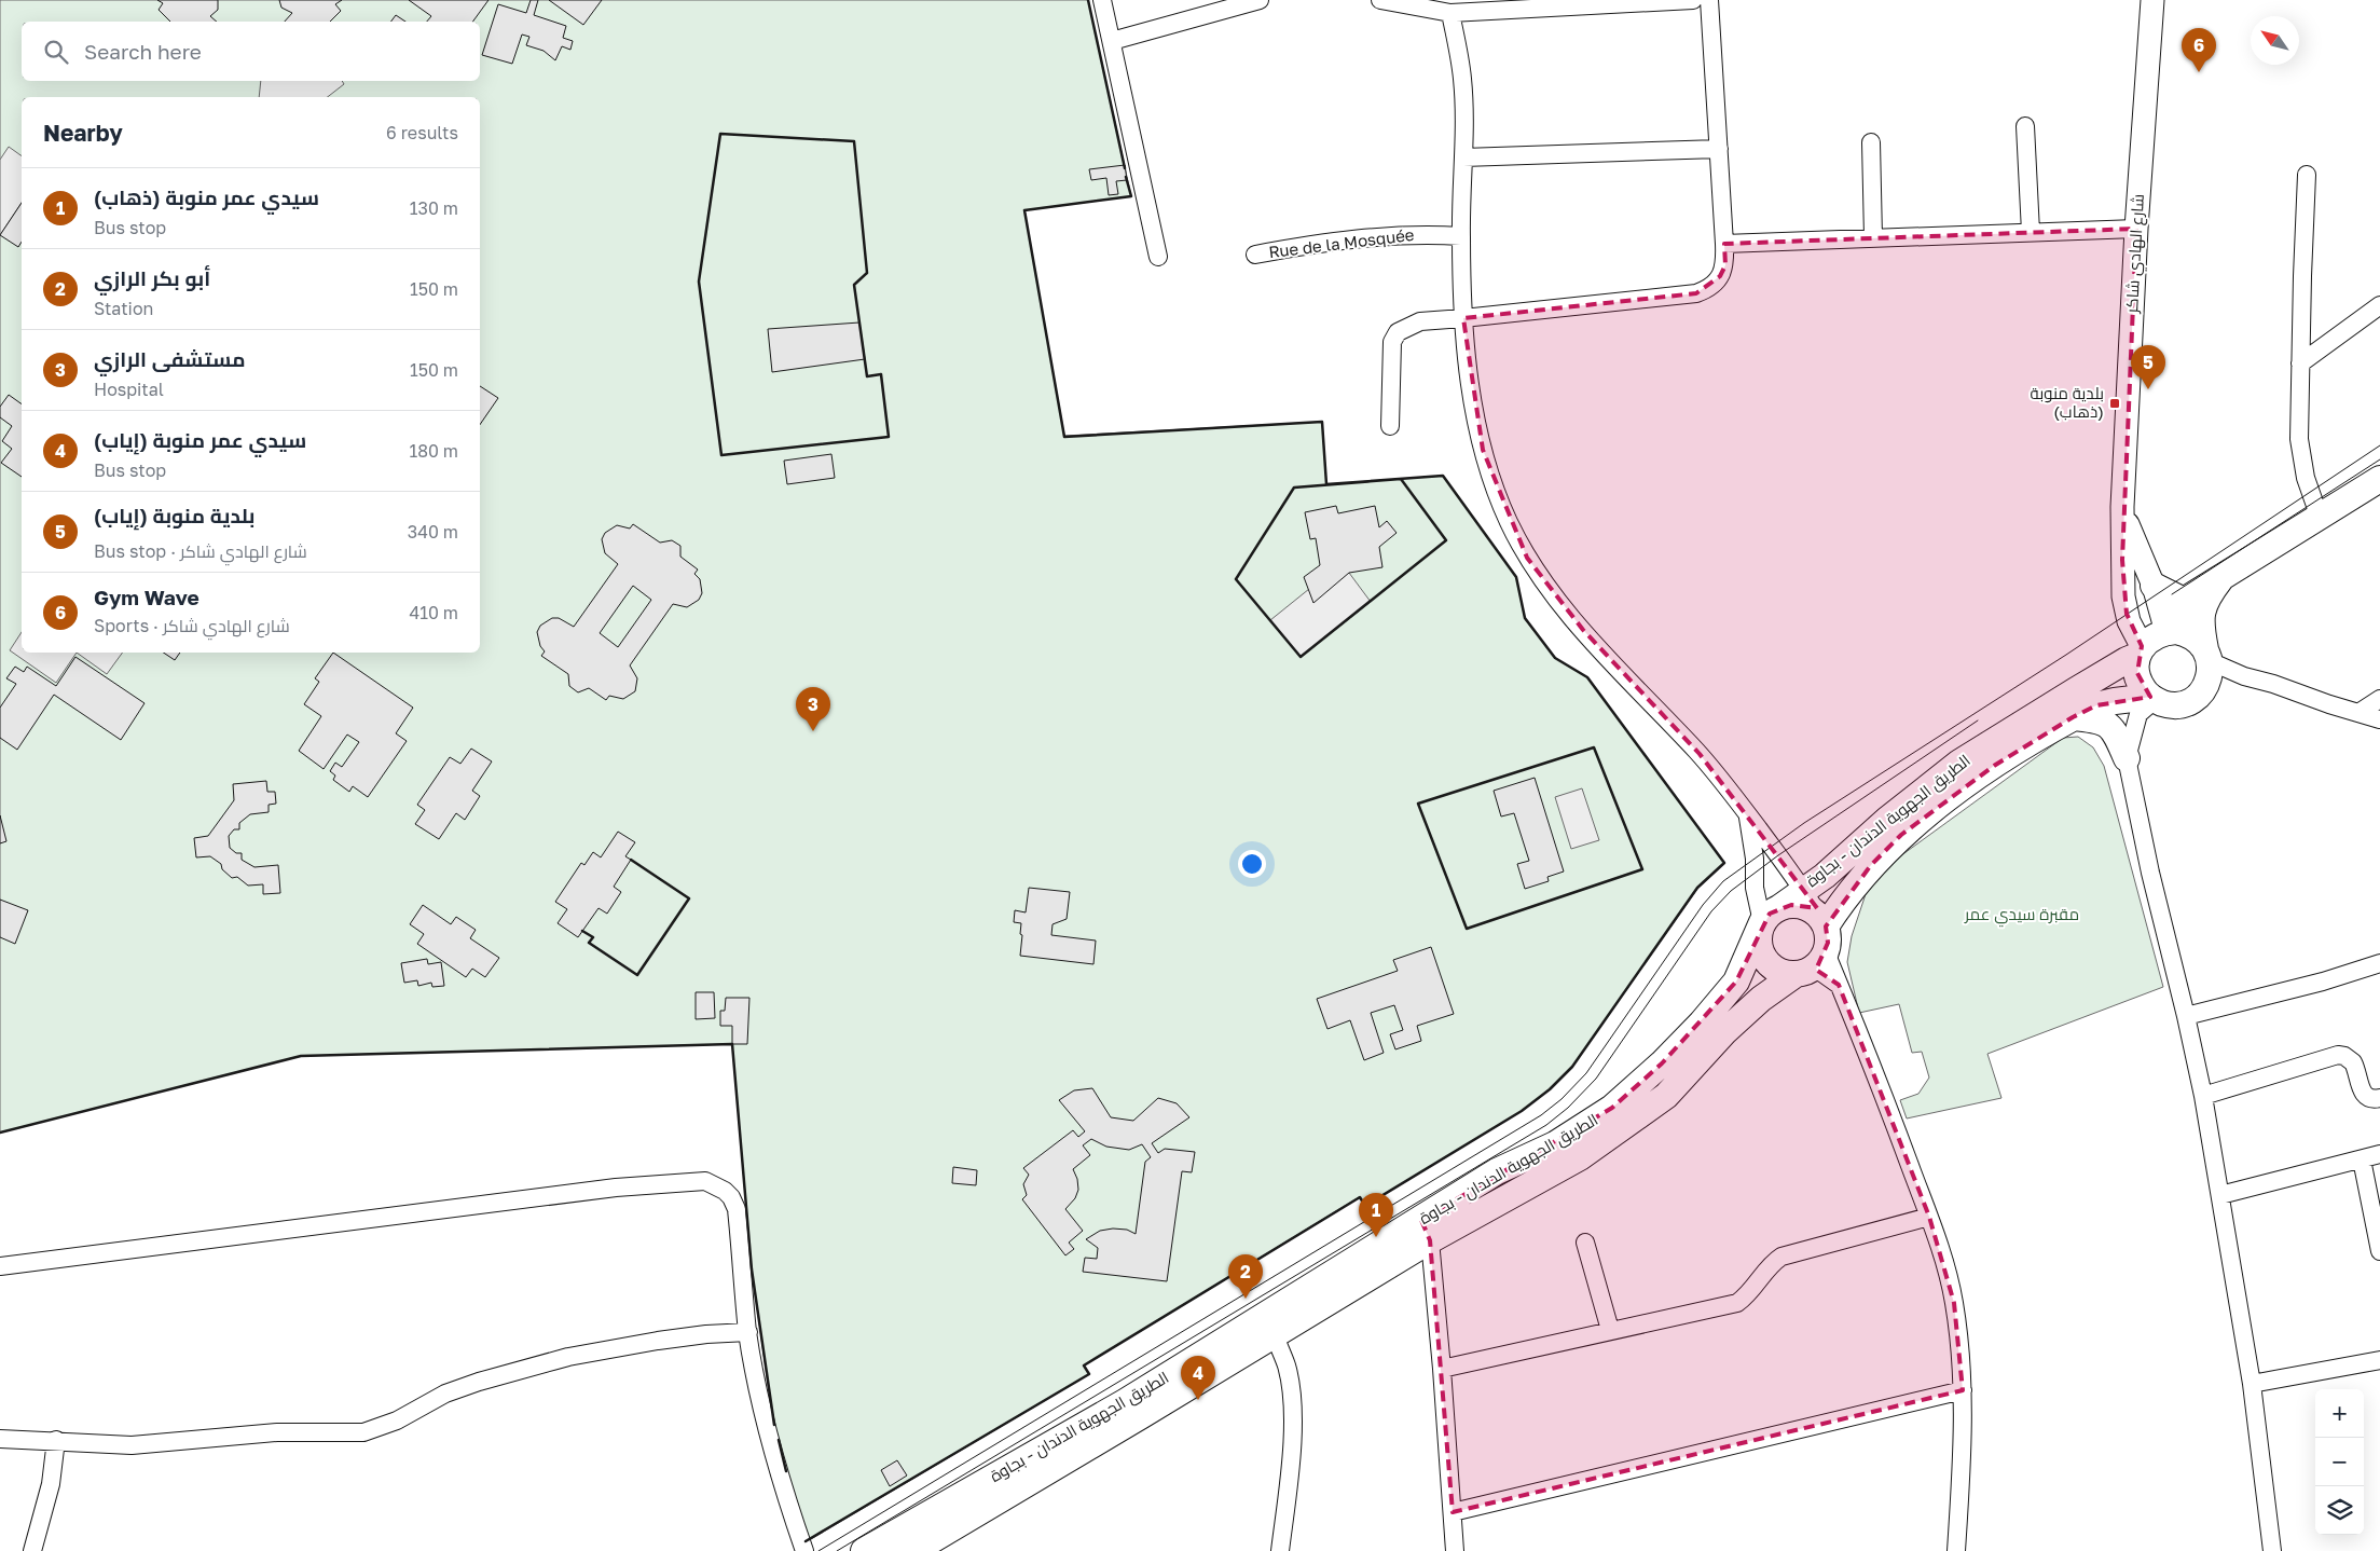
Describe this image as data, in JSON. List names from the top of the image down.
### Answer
{
  "streets": {
    "main road": ["الطريق الجهوية الدندان - بجاوة"],
    "street": ["Rue de la Mosquée", "شارع الهادي شاكر"]
  },
  "crossings": [
    ["شارع الهادي شاكر", "الطريق الجهوية الدندان - بجاوة"]
  ],
  "parks": ["مقبرة سيدي عمر"],
  "places": {
    "transit": ["بلدية منوبة (ذهاب)"]
  },
  "north": "top left",
  "page": {
    "search": "Search here",
    "pins": [
      "6",
      "5",
      "3",
      "1",
      "2",
      "4"
    ],
    "heading": ["Nearby", "6 results"],
    "list": [
      {
        "mark": "1",
        "name": "سيدي عمر منوبة (ذهاب)",
        "note": "Bus stop",
        "value": "130 m"
      },
      {
        "mark": "2",
        "name": "أبو بكر الرازي",
        "note": "Station",
        "value": "150 m"
      },
      {
        "mark": "3",
        "name": "مستشفى الرازي",
        "note": "Hospital",
        "value": "150 m"
      },
      {
        "mark": "4",
        "name": "سيدي عمر منوبة (إياب)",
        "note": "Bus stop",
        "value": "180 m"
      },
      {
        "mark": "5",
        "name": "بلدية منوبة (إياب)",
        "note": "Bus stop · شارع الهادي شاكر",
        "value": "340 m"
      },
      {
        "mark": "6",
        "name": "Gym Wave",
        "note": "Sports · شارع الهادي شاكر",
        "value": "410 m"
      }
    ],
    "map_buttons": ["+", "−"]
  }
}
